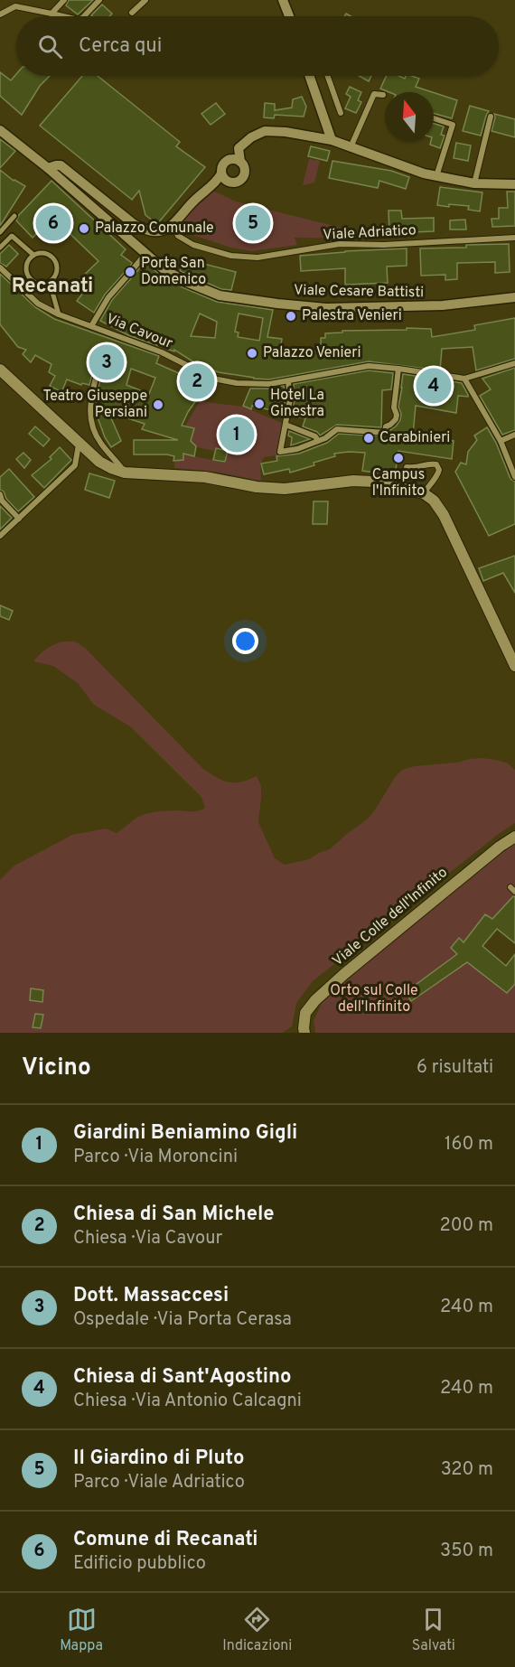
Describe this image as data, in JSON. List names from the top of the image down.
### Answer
{
  "streets": {
    "main road": ["Viale Colle dell'Infinito"],
    "street": ["Viale Adriatico", "Viale Cesare Battisti", "Via Cavour"]
  },
  "districts": ["Recanati"],
  "parks": ["Orto sul Colle dell'Infinito"],
  "places": [
    "Palazzo Comunale",
    "Porta San Domenico",
    "Palestra Venieri",
    "Palazzo Venieri",
    "Hotel La Ginestra",
    "Teatro Giuseppe Persiani",
    "Carabinieri",
    "Campus l'Infinito"
  ],
  "north": "top",
  "page": {
    "search": "Cerca qui",
    "pins": [
      "5",
      "6",
      "3",
      "2",
      "4",
      "1"
    ],
    "heading": ["Vicino", "6 risultati"],
    "list": [
      {
        "mark": "1",
        "name": "Giardini Beniamino Gigli",
        "note": "Parco · Via Moroncini",
        "value": "160 m"
      },
      {
        "mark": "2",
        "name": "Chiesa di San Michele",
        "note": "Chiesa · Via Cavour",
        "value": "200 m"
      },
      {
        "mark": "3",
        "name": "Dott. Massaccesi",
        "note": "Ospedale · Via Porta Cerasa",
        "value": "240 m"
      },
      {
        "mark": "4",
        "name": "Chiesa di Sant'Agostino",
        "note": "Chiesa · Via Antonio Calcagni",
        "value": "240 m"
      },
      {
        "mark": "5",
        "name": "Il Giardino di Pluto",
        "note": "Parco · Viale Adriatico",
        "value": "320 m"
      },
      {
        "mark": "6",
        "name": "Comune di Recanati",
        "note": "Edificio pubblico",
        "value": "350 m"
      }
    ],
    "nav": ["Mappa", "Indicazioni", "Salvati"]
  }
}
